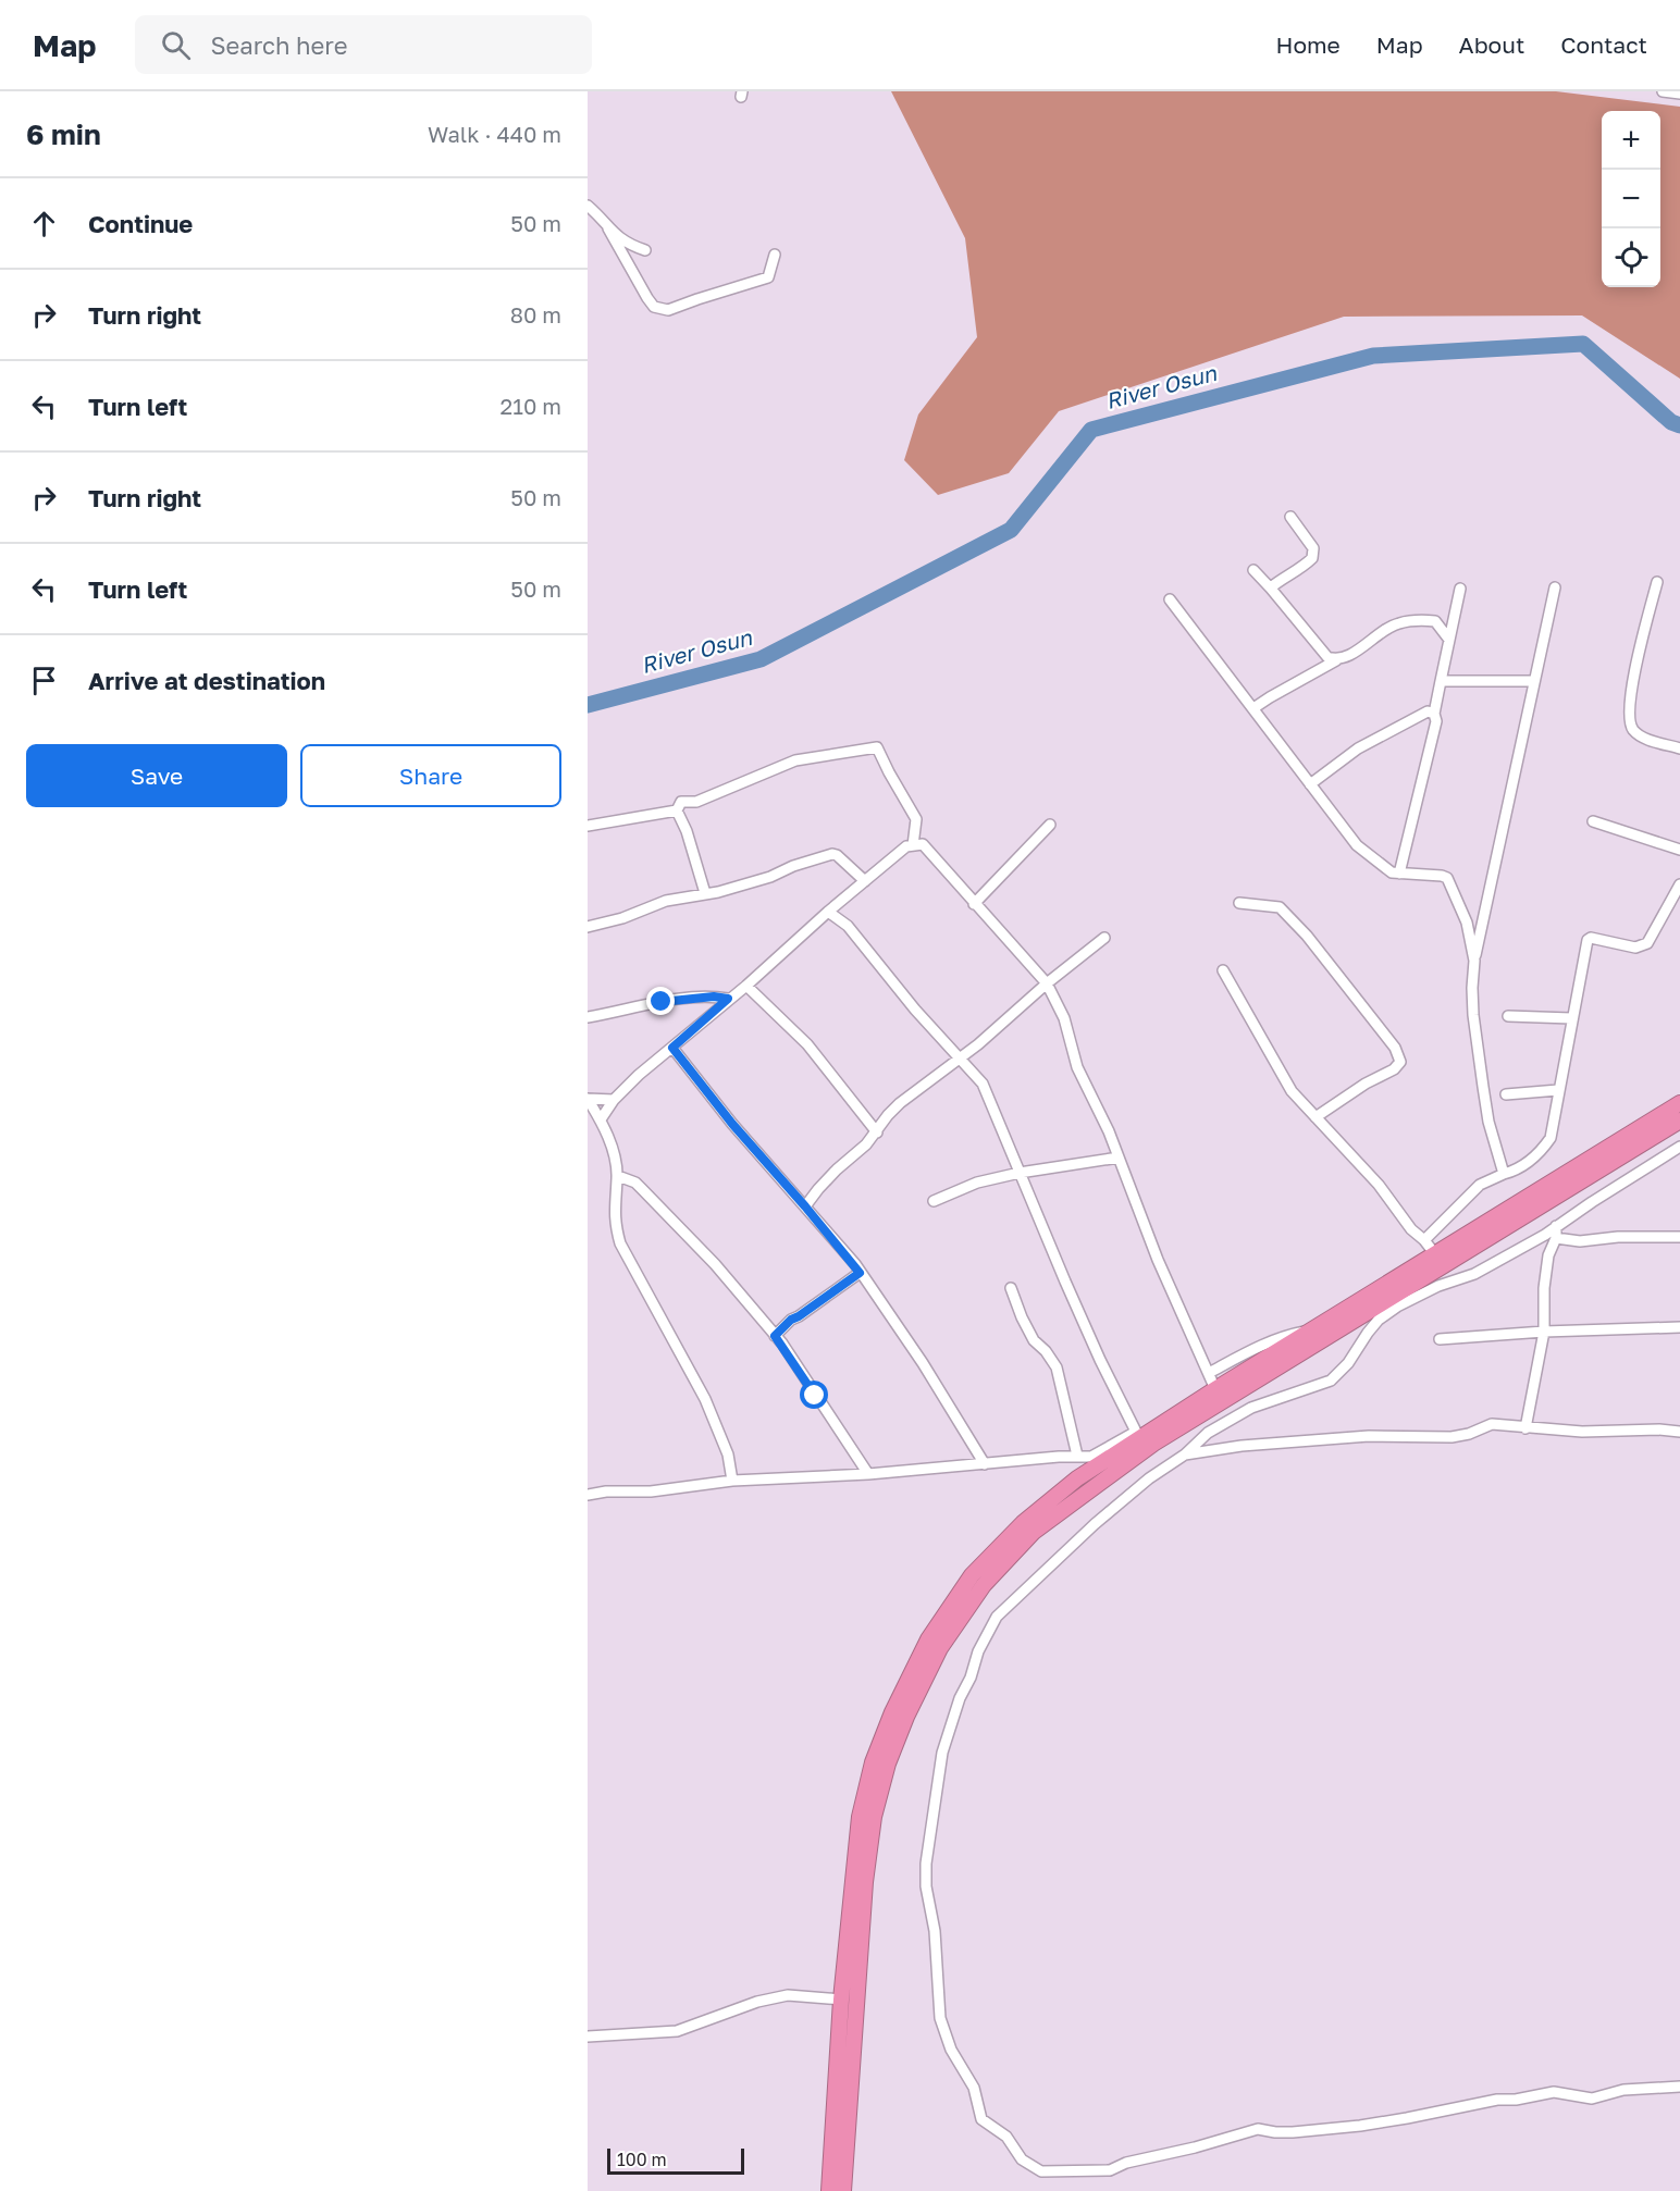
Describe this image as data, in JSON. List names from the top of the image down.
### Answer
{
  "water": ["River Osun"],
  "scale_bar": "100 m",
  "page": {
    "header": "Map",
    "search": "Search here",
    "nav": [
      "Home",
      "Map",
      "About",
      "Contact"
    ],
    "heading": ["6 min", "Walk · 440 m"],
    "map_buttons": ["+", "−"],
    "list": [
      ["Continue", "50 m"],
      ["Turn right", "80 m"],
      ["Turn left", "210 m"],
      ["Turn right", "50 m"],
      ["Turn left", "50 m"],
      "Arrive at destination"
    ],
    "buttons": ["Save", "Share"],
    "scale": "100 m"
  }
}
